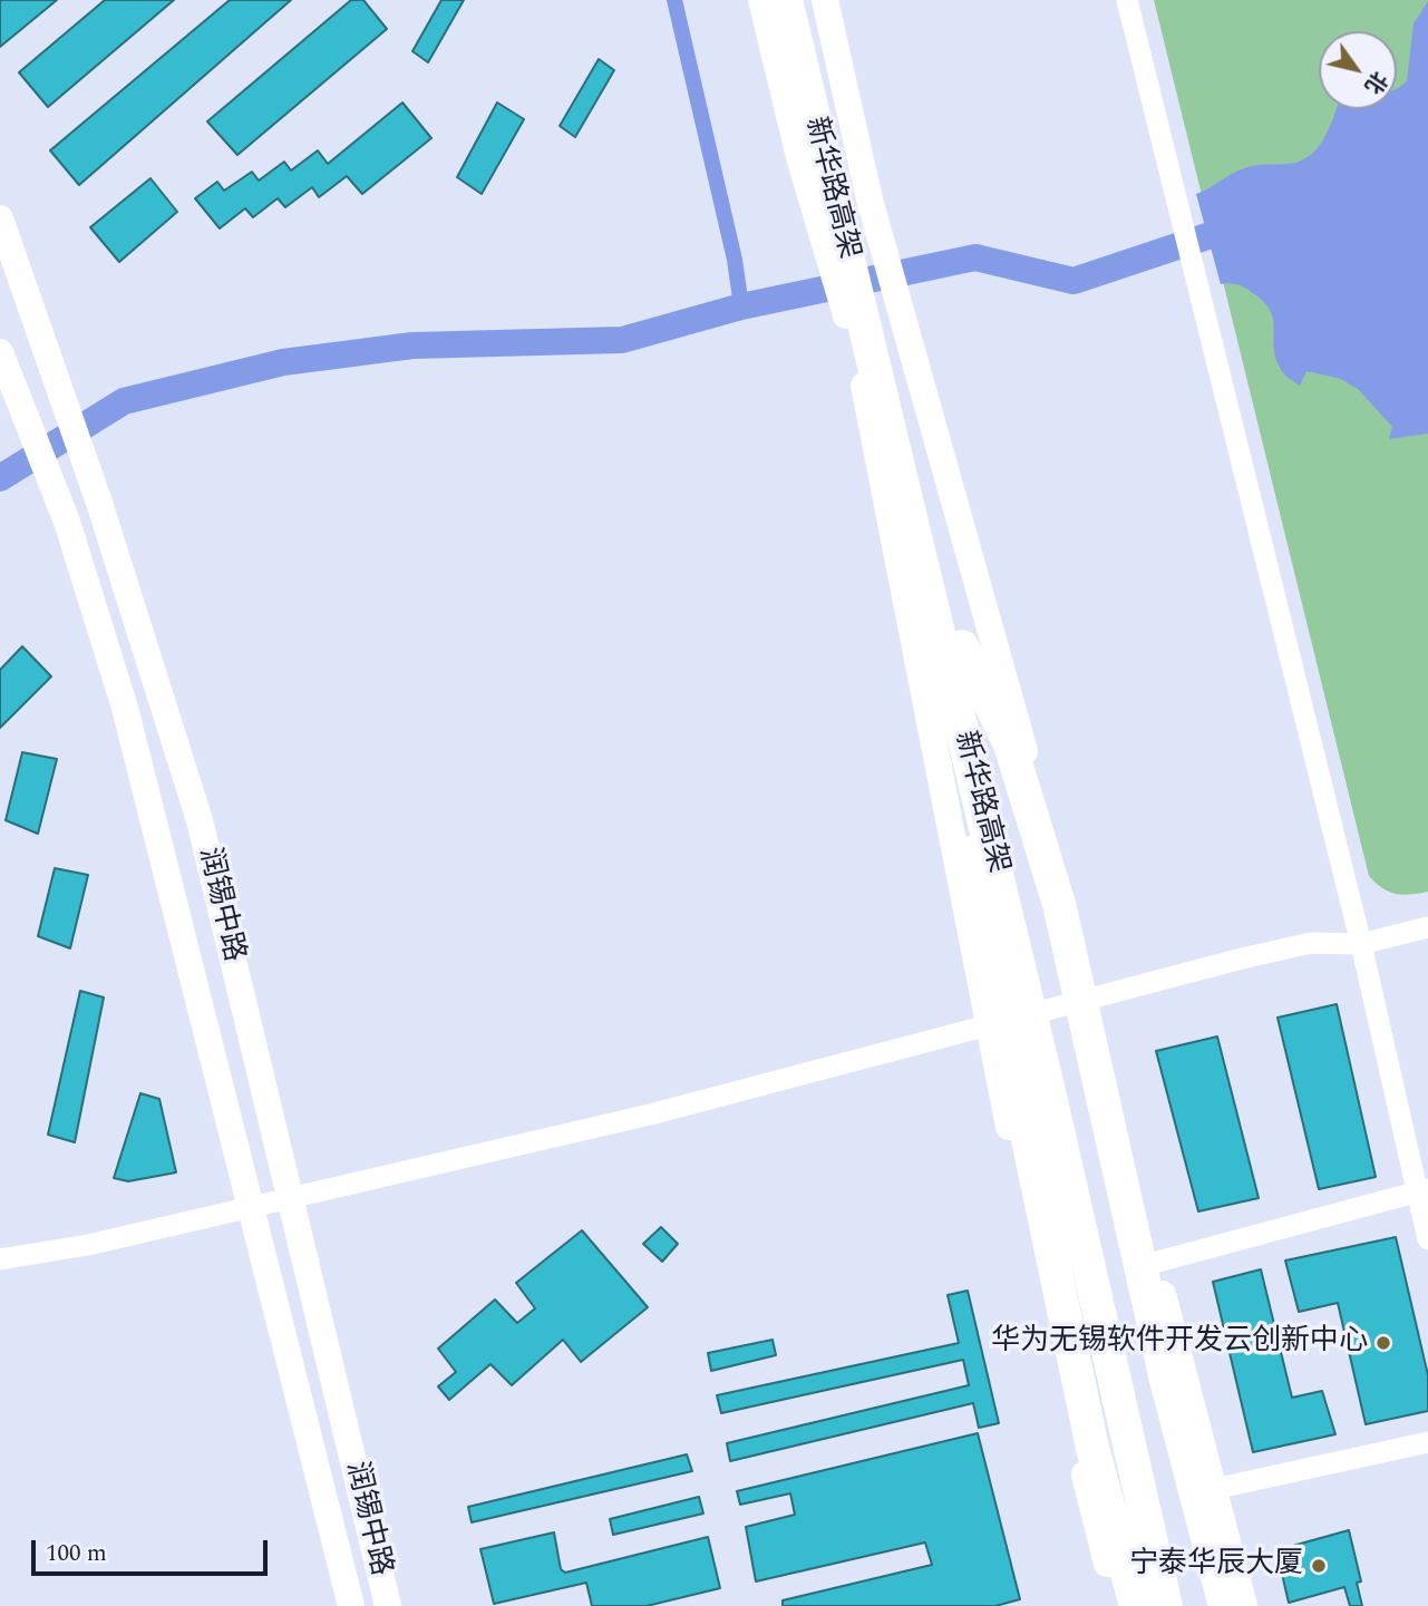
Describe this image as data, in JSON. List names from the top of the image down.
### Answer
{
  "streets": {
    "highway": ["新华路高架"],
    "main road": ["润锡中路"]
  },
  "places": ["华为无锡软件开发云创新中心", "宁泰华辰大厦"],
  "scale_bar": "100 m",
  "north": "bottom right"
}
